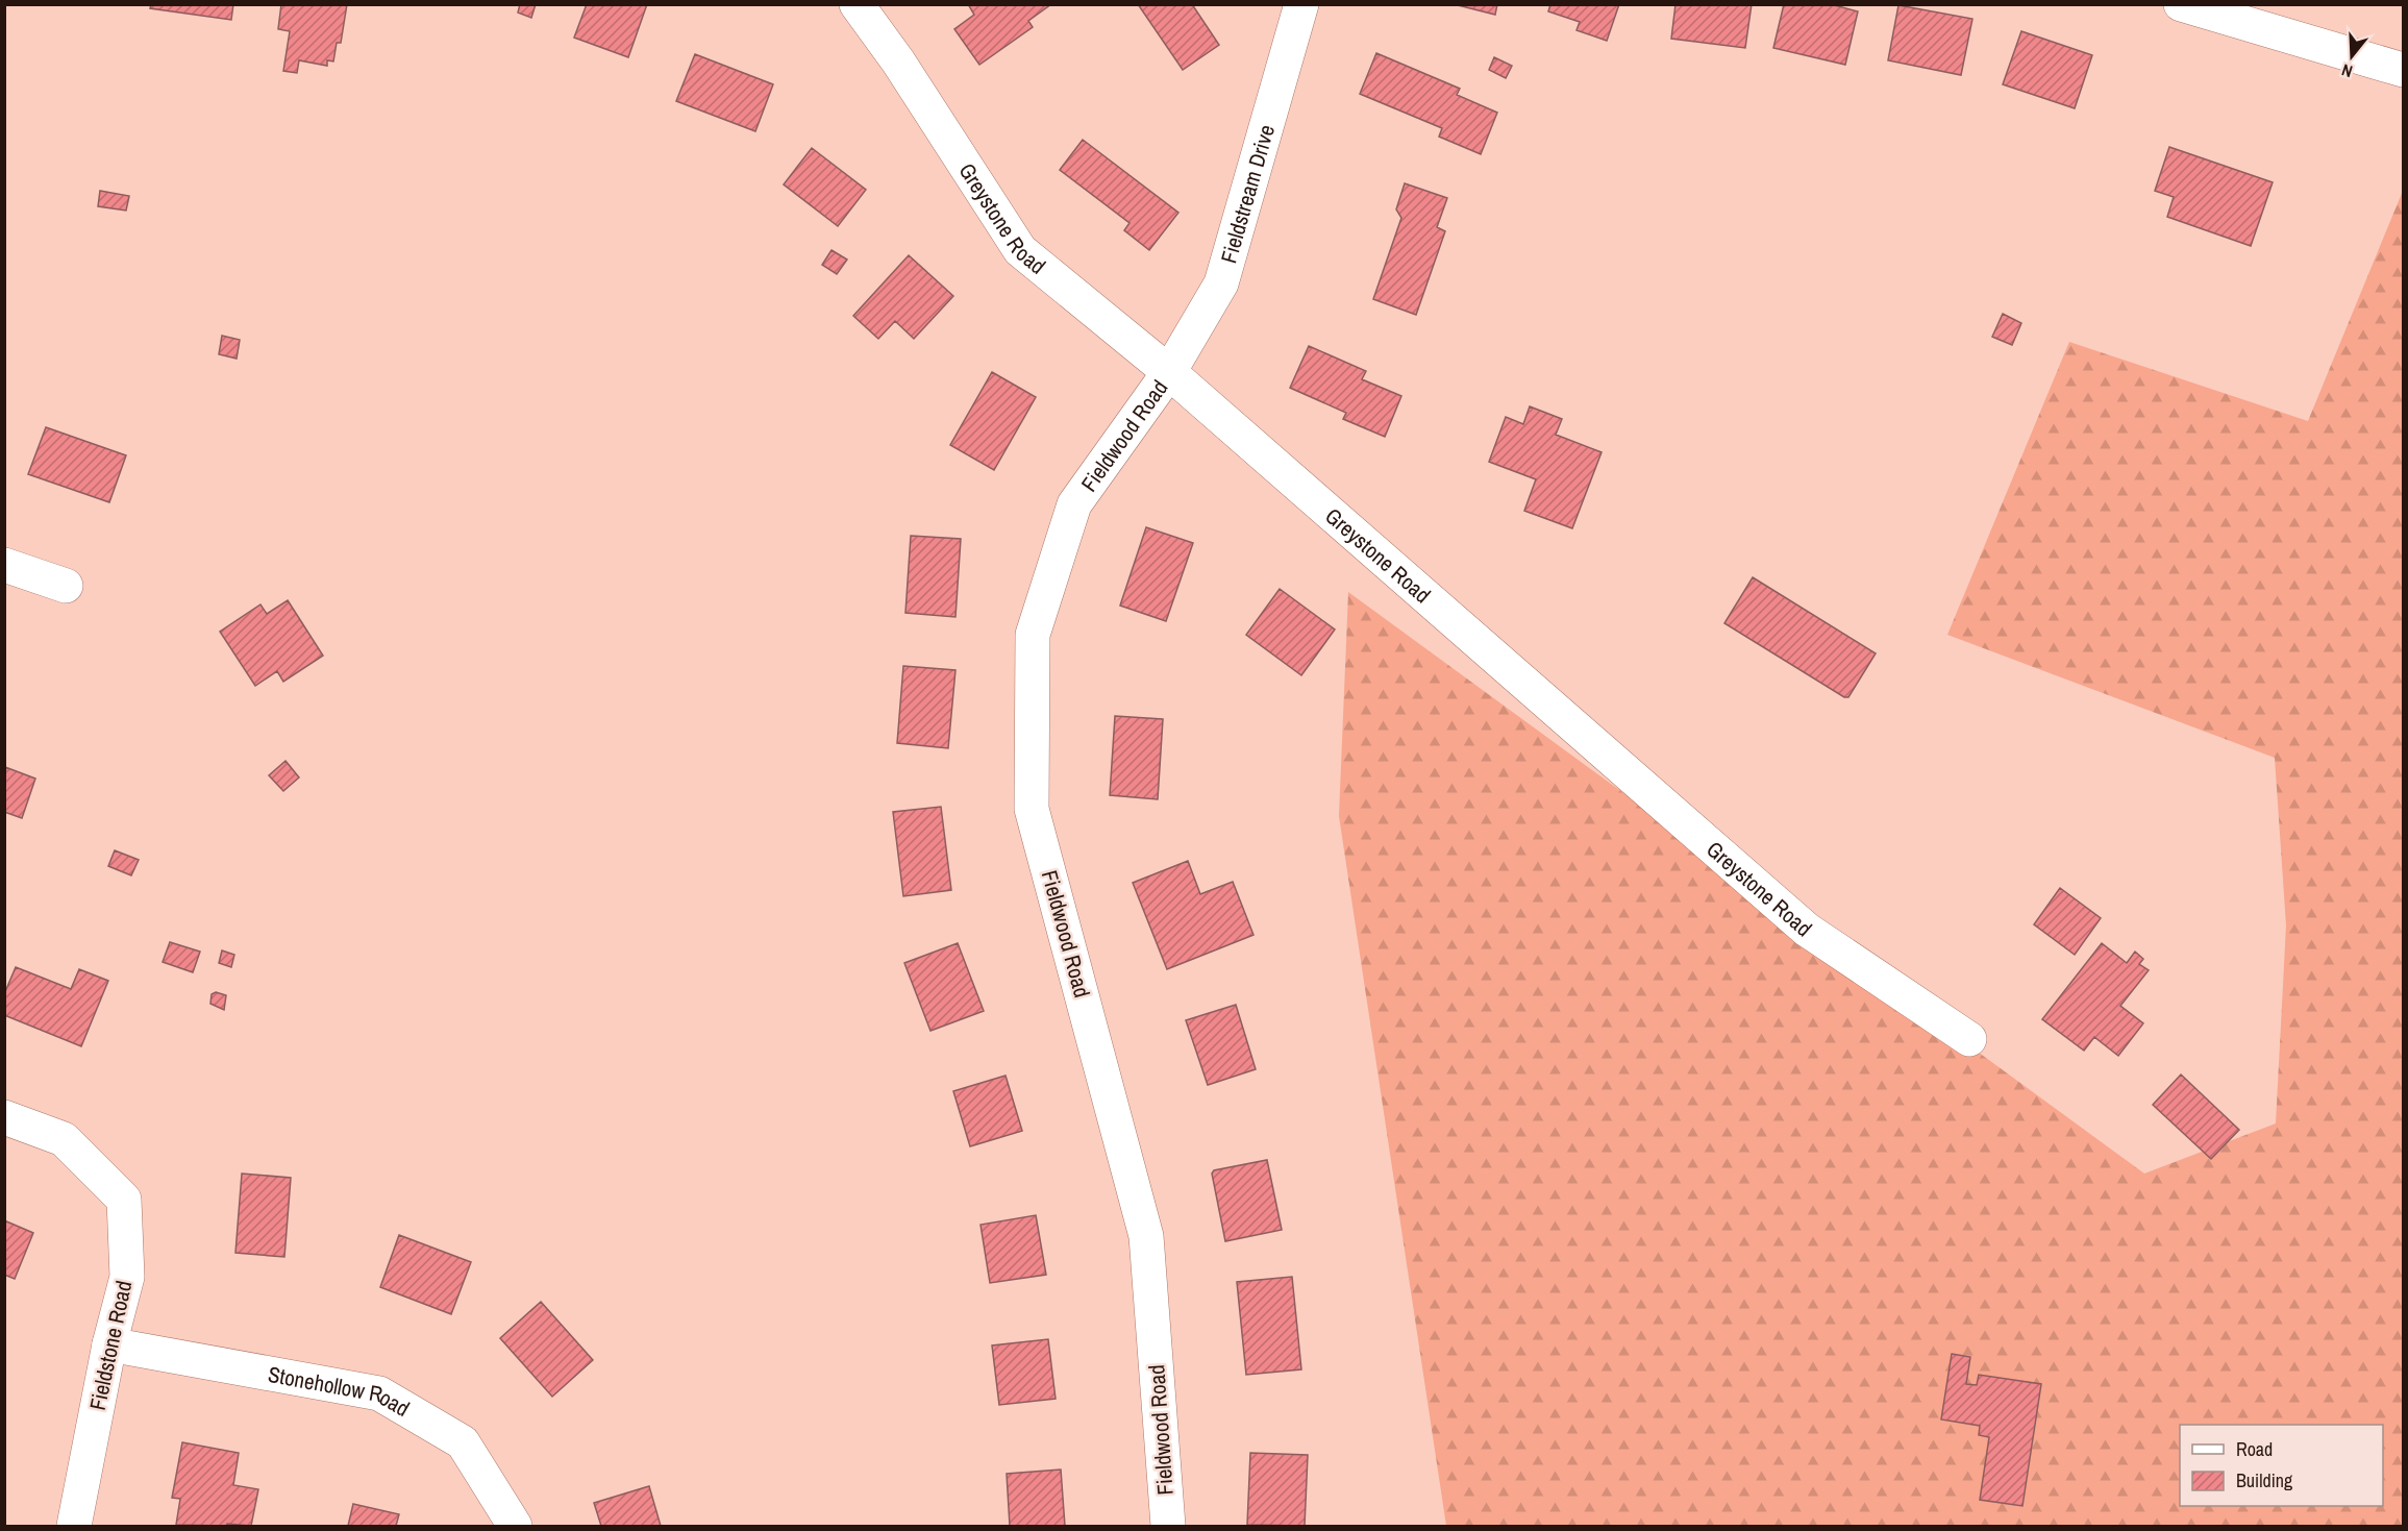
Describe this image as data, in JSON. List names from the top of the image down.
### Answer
{
  "streets": {
    "street": [
      "Fieldstream Drive",
      "Greystone Road",
      "Fieldwood Road",
      "Fieldstone Road",
      "Stonehollow Road"
    ]
  },
  "crossings": [
    ["Fieldstream Drive", "Greystone Road"],
    ["Fieldstream Drive", "Fieldwood Road"],
    ["Greystone Road", "Fieldwood Road"],
    ["Fieldstone Road", "Stonehollow Road"]
  ],
  "legend": ["Road", "Building"],
  "north": "bottom"
}
